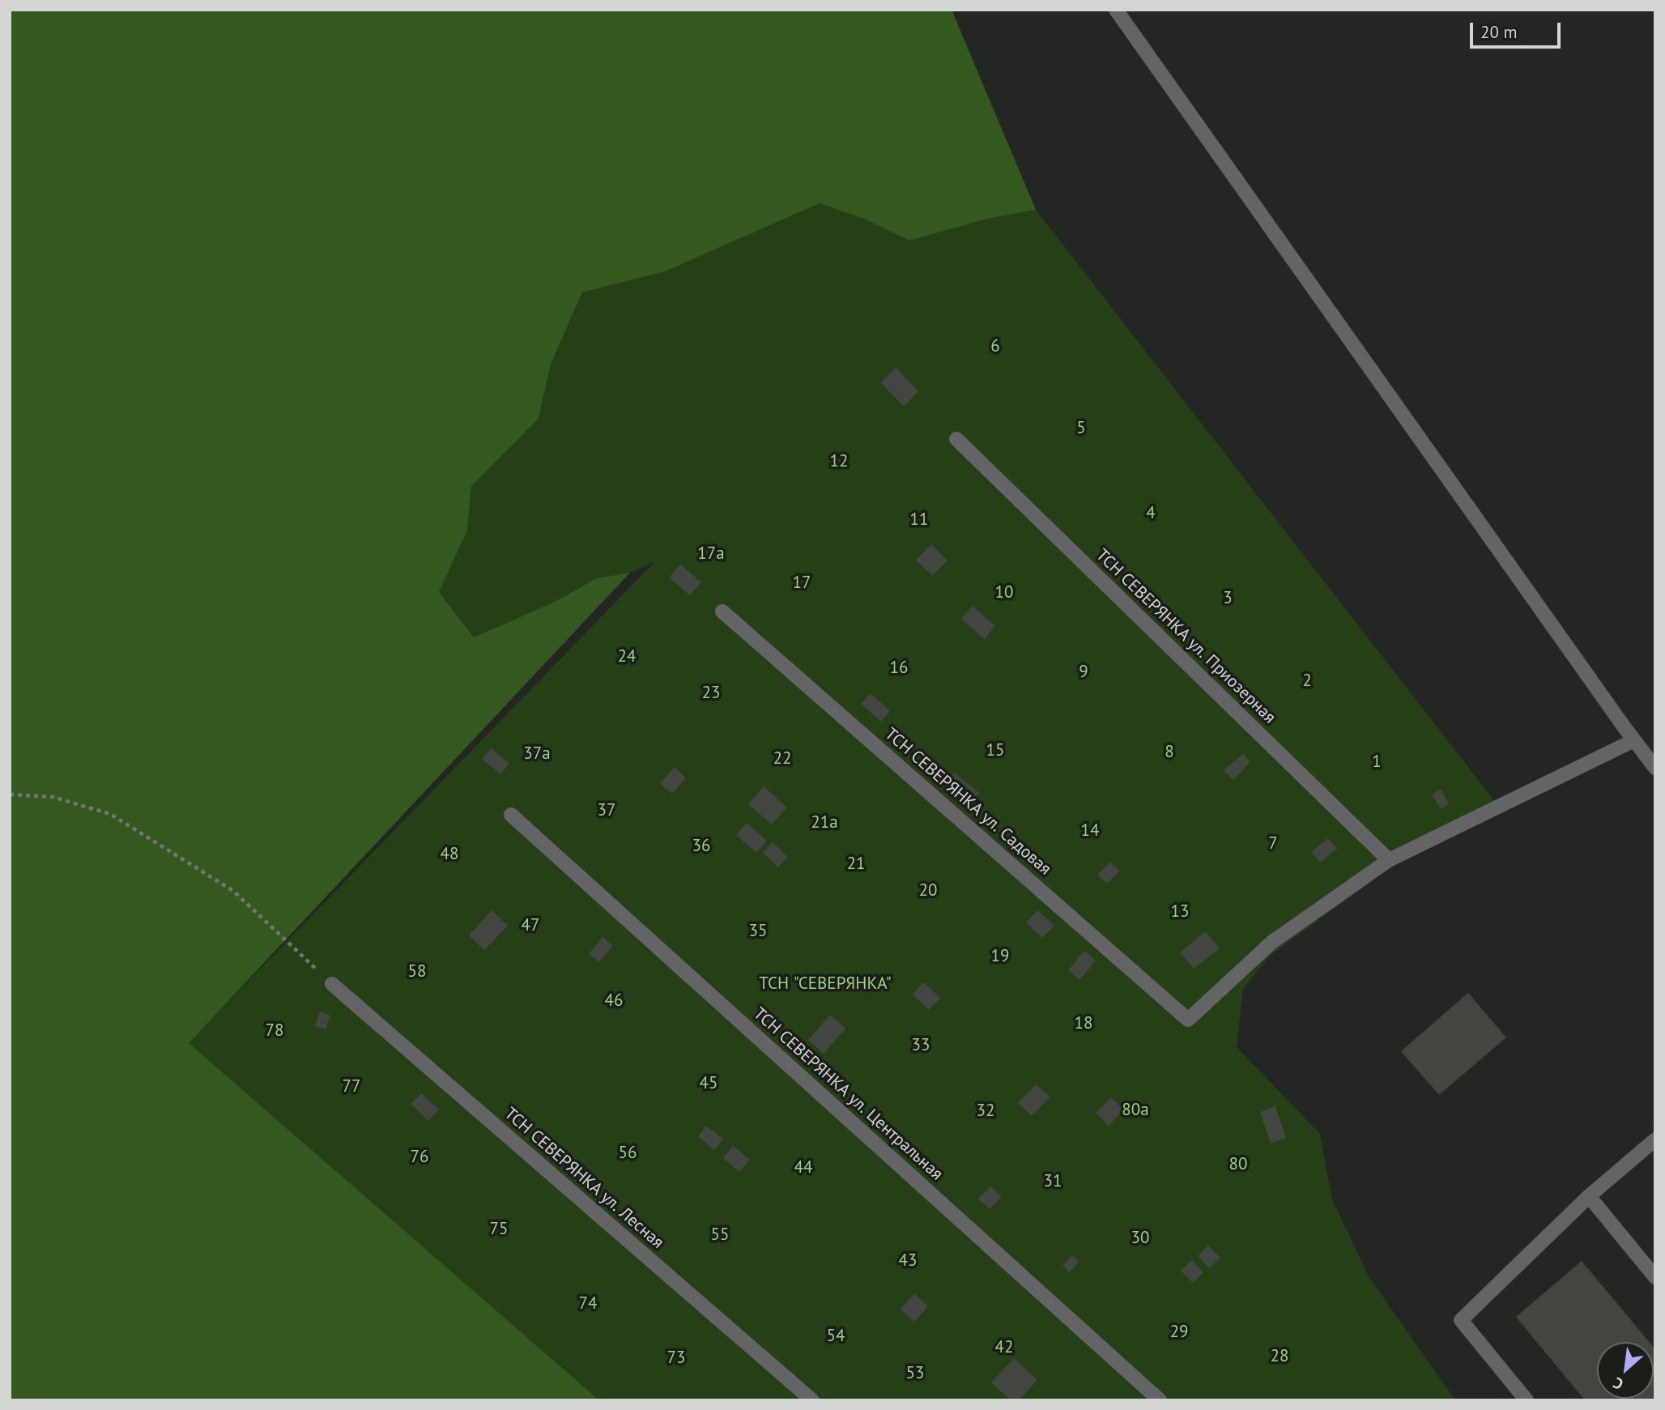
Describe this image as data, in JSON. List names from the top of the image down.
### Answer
{
  "streets": {
    "lane": [
      "ТСН СЕВЕРЯНКА ул. Приозерная",
      "ТСН СЕВЕРЯНКА ул. Садовая",
      "ТСН СЕВЕРЯНКА ул. Центральная",
      "ТСН СЕВЕРЯНКА ул. Лесная"
    ]
  },
  "crossings": [
    ["ТСН СЕВЕРЯНКА ул. Приозерная", "ТСН СЕВЕРЯНКА ул. Садовая"]
  ],
  "parks": [
    "6",
    "5",
    "12",
    "4",
    "11",
    "17а",
    "17",
    "10",
    "3",
    "24",
    "16",
    "9",
    "2",
    "23",
    "15",
    "8",
    "37а",
    "22",
    "1",
    "37",
    "21а",
    "14",
    "7",
    "36",
    "48",
    "21",
    "20",
    "13",
    "47",
    "35",
    "19",
    "58",
    "ТСН \"СЕВЕРЯНКА\"",
    "46",
    "18",
    "78",
    "33",
    "45",
    "77",
    "80а",
    "32",
    "56",
    "76",
    "80",
    "44",
    "31",
    "75",
    "55",
    "30",
    "43",
    "74",
    "29",
    "54",
    "42",
    "28",
    "73",
    "53"
  ],
  "scale_bar": "20 m",
  "north": "bottom left"
}
